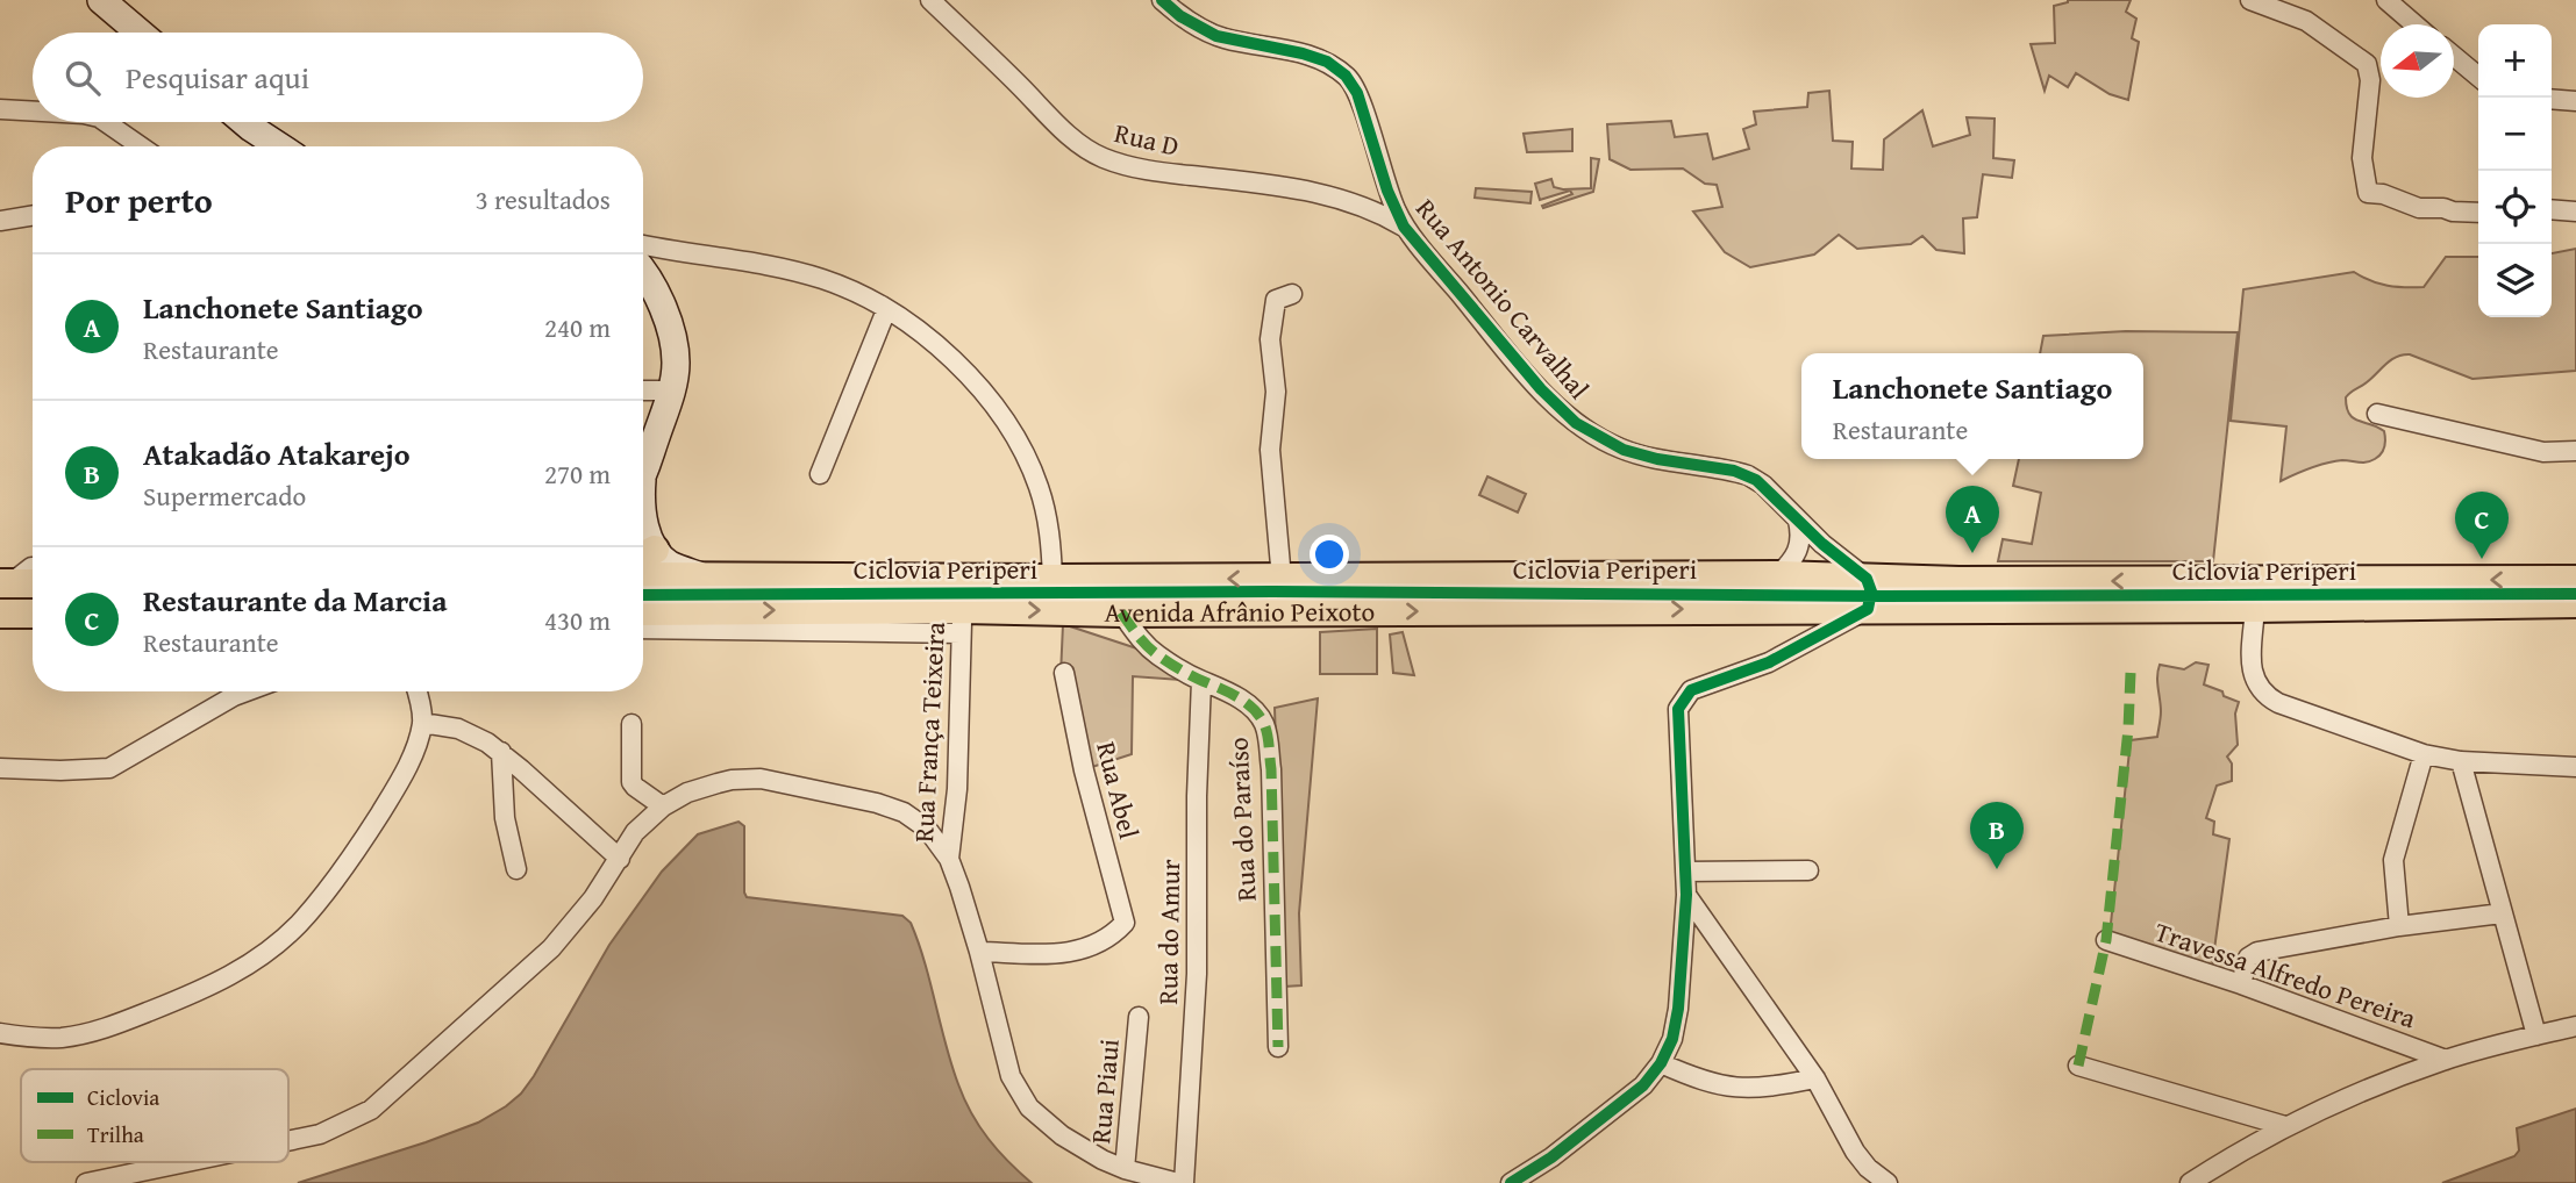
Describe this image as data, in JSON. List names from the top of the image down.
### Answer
{
  "streets": {
    "main road": ["Avenida Afrânio Peixoto"],
    "street": [
      "Rua D",
      "Rua Antonio Carvalhal",
      "Rua França Teixeira",
      "Rua Abel",
      "Rua do Paraíso",
      "Rua do Amur",
      "Travessa Alfredo Pereira",
      "Rua Piaui"
    ],
    "cycle path": ["Ciclovia Periperi"]
  },
  "crossings": [
    ["Rua D", "Rua Antonio Carvalhal"],
    ["Rua Antonio Carvalhal", "Avenida Afrânio Peixoto"],
    ["Avenida Afrânio Peixoto", "Rua França Teixeira"],
    ["Avenida Afrânio Peixoto", "Rua do Paraíso"],
    ["Rua do Paraíso", "Rua do Amur"]
  ],
  "legend": ["Ciclovia", "Trilha"],
  "north": "left",
  "page": {
    "map_buttons": ["+", "−"],
    "search": "Pesquisar aqui",
    "heading": ["Por perto", "3 resultados"],
    "list": [
      {
        "mark": "A",
        "name": "Lanchonete Santiago",
        "note": "Restaurante",
        "value": "240 m"
      },
      {
        "mark": "B",
        "name": "Atakadão Atakarejo",
        "note": "Supermercado",
        "value": "270 m"
      },
      {
        "mark": "C",
        "name": "Restaurante da Marcia",
        "note": "Restaurante",
        "value": "430 m"
      }
    ],
    "popup": ["Lanchonete Santiago", "Restaurante"],
    "pins": ["A", "C", "B"]
  }
}
